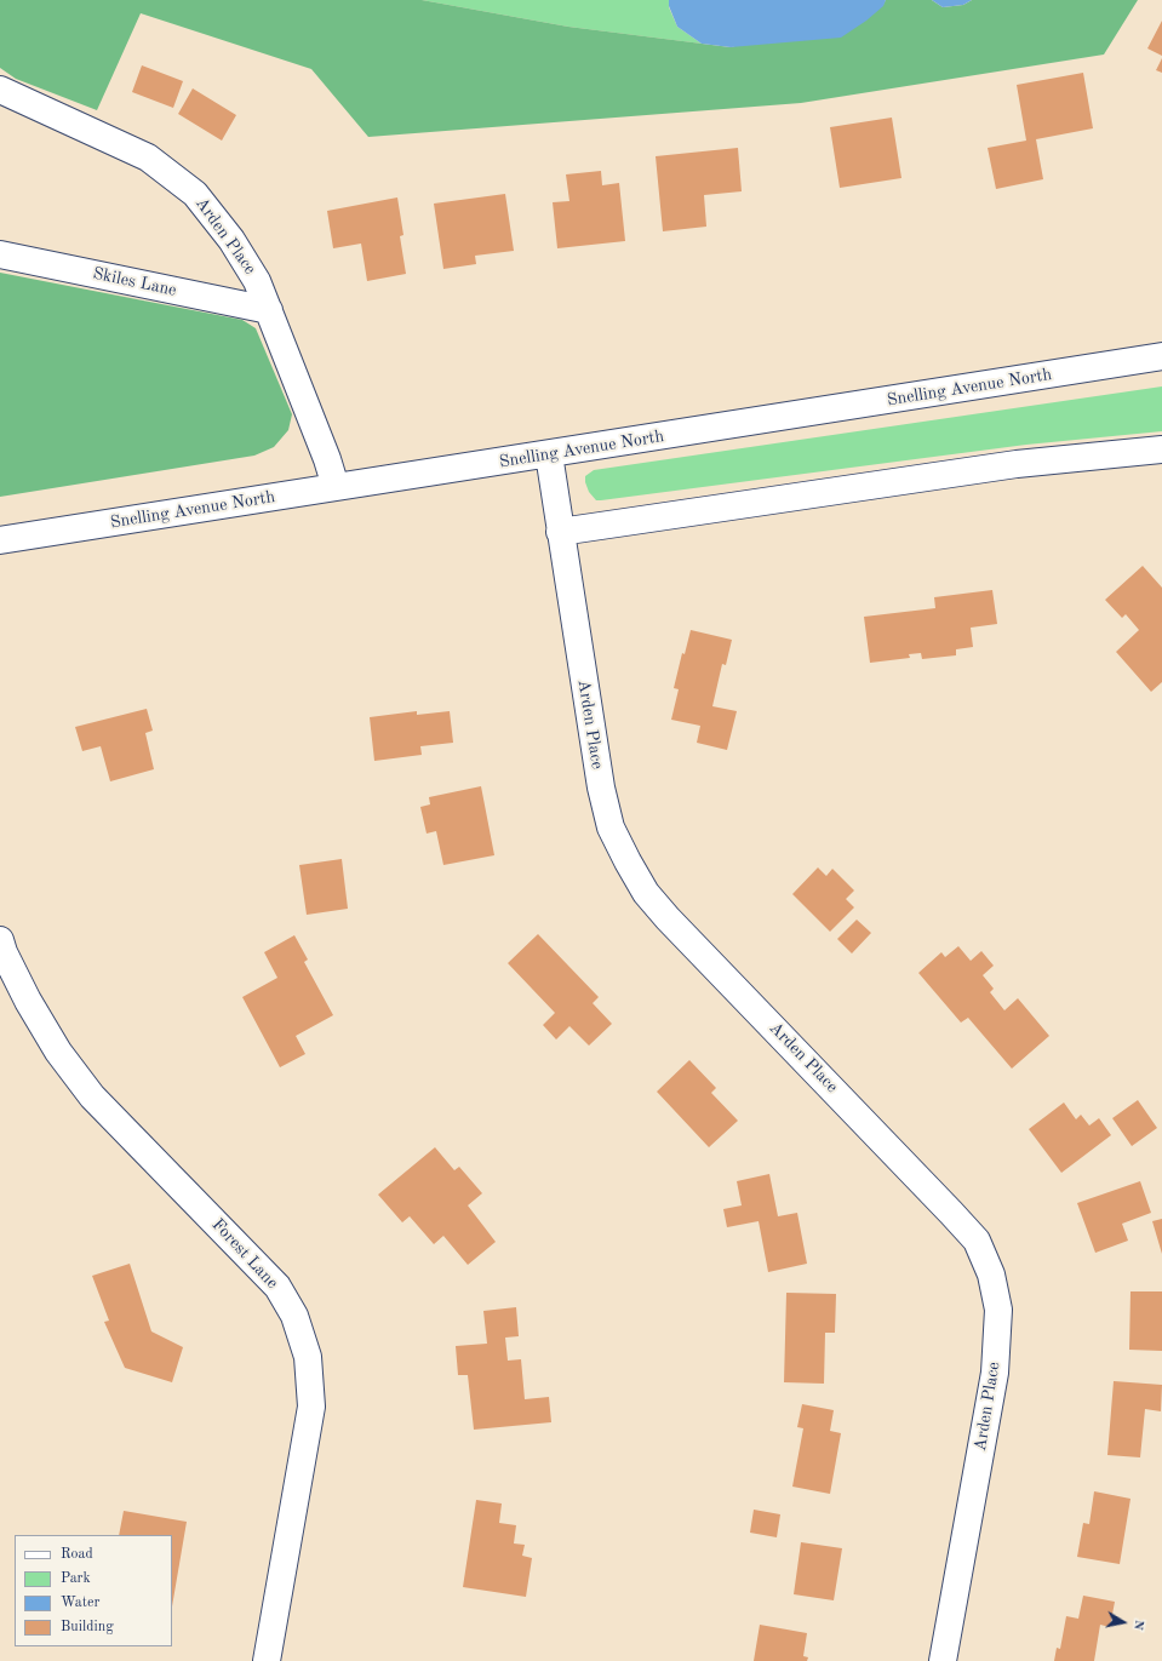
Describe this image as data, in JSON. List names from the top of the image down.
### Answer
{
  "streets": {
    "street": [
      "Arden Place",
      "Skiles Lane",
      "Snelling Avenue North",
      "Forest Lane"
    ]
  },
  "crossings": [
    ["Arden Place", "Skiles Lane"],
    ["Arden Place", "Snelling Avenue North"]
  ],
  "legend": [
    "Road",
    "Park",
    "Water",
    "Building"
  ],
  "north": "right"
}
